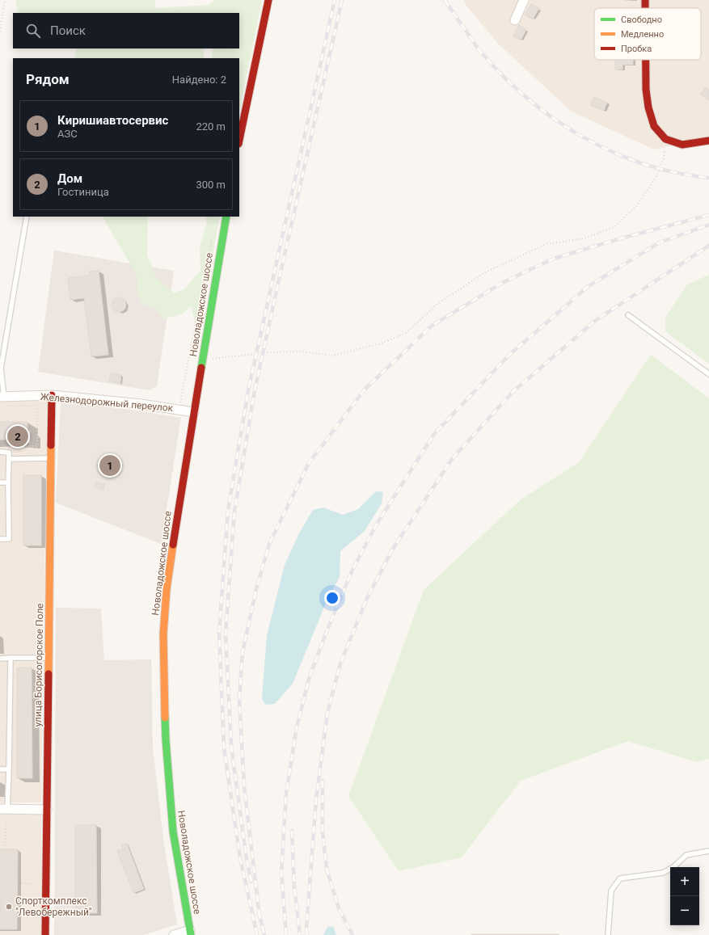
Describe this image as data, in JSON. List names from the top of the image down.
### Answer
{
  "streets": {
    "main road": ["Новоладожское шоссе", "улица Борисогорское Поле"],
    "street": ["Железнодорожный переулок"]
  },
  "crossings": [
    ["Новоладожское шоссе", "Железнодорожный переулок"],
    ["Железнодорожный переулок", "улица Борисогорское Поле"]
  ],
  "places": ["Спорткомплекс \"Левобережный\""],
  "legend": ["Свободно", "Медленно", "Пробка"],
  "page": {
    "search": "Поиск",
    "heading": ["Рядом", "Найдено: 2"],
    "list": [
      {
        "mark": "1",
        "name": "Киришиавтосервис",
        "note": "АЗС",
        "value": "220 m"
      },
      {
        "mark": "2",
        "name": "Дом",
        "note": "Гостиница",
        "value": "300 m"
      }
    ],
    "pins": ["2", "1"],
    "map_buttons": ["+", "−"]
  }
}
